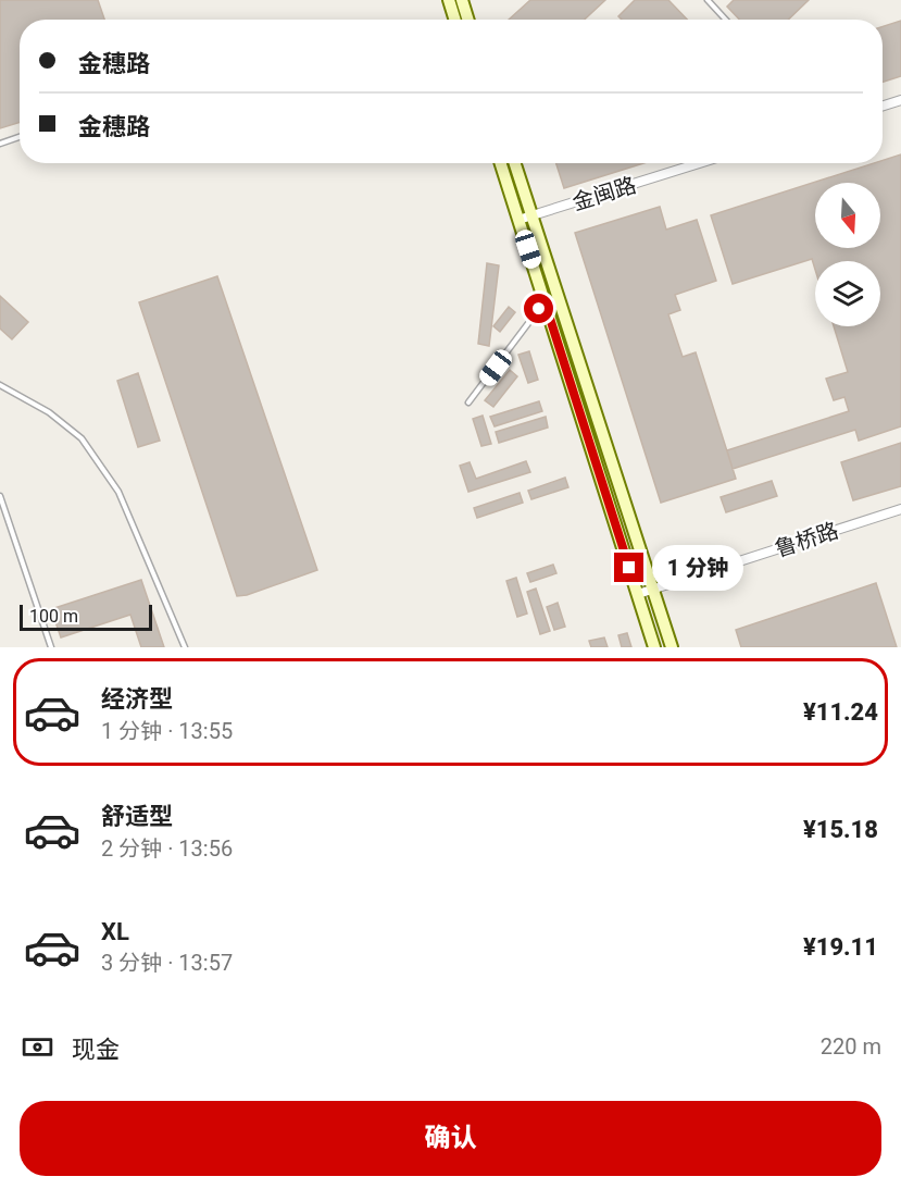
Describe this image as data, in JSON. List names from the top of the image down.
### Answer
{
  "streets": {
    "street": ["金闽路", "鲁桥路"]
  },
  "scale_bar": "100 m",
  "north": "bottom",
  "page": {
    "banner": ["金穗路", "金穗路"],
    "bubble": "1 分钟",
    "scale": "100 m",
    "list": [
      {
        "name": "经济型",
        "note": "1 分钟 · 13:55",
        "value": "¥11.24"
      },
      {
        "name": "舒适型",
        "note": "2 分钟 · 13:56",
        "value": "¥15.18"
      },
      {
        "name": "XL",
        "note": "3 分钟 · 13:57",
        "value": "¥19.11"
      }
    ],
    "pay": ["现金", "220 m"],
    "buttons": "确认"
  }
}
